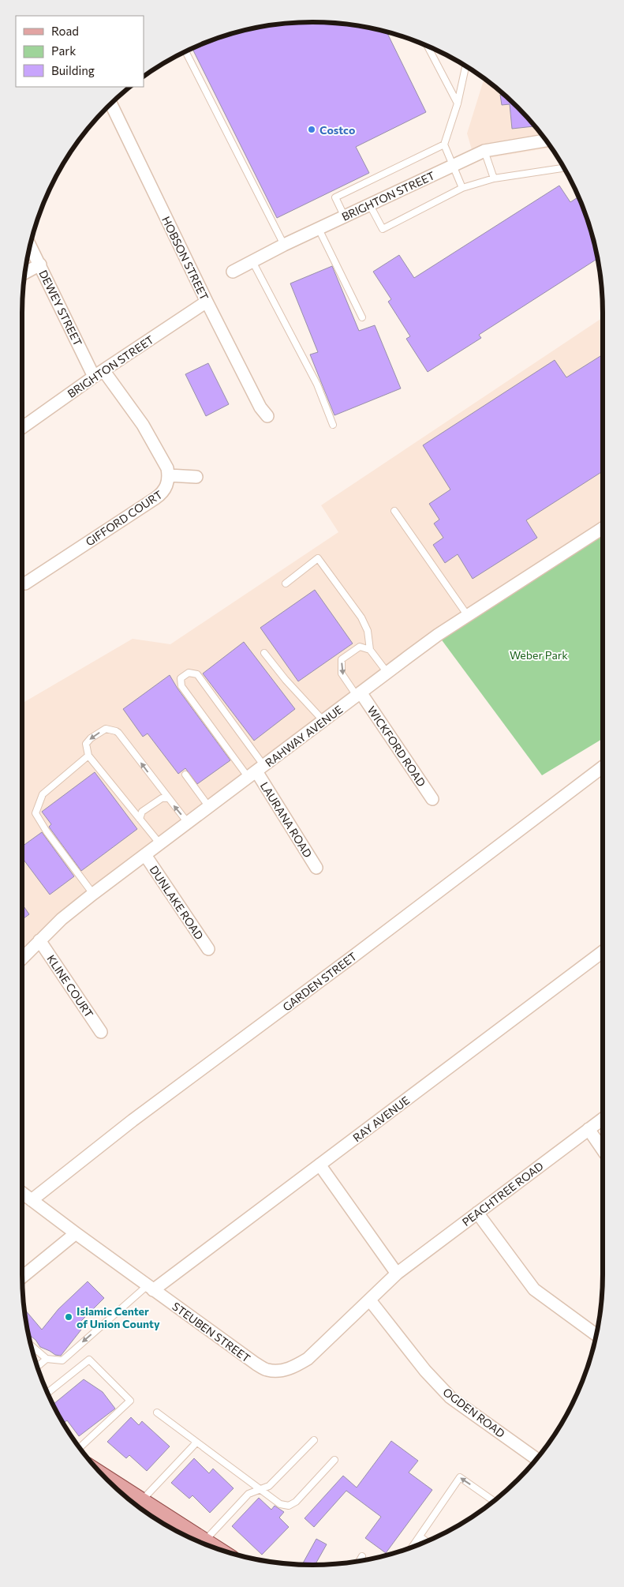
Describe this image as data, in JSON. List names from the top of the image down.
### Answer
{
  "streets": {
    "street": [
      "BRIGHTON STREET",
      "HOBSON STREET",
      "DEWEY STREET",
      "GIFFORD COURT",
      "RAHWAY AVENUE",
      "WICKFORD ROAD",
      "LAURANA ROAD",
      "DUNLAKE ROAD",
      "GARDEN STREET",
      "KLINE COURT",
      "RAY AVENUE",
      "PEACHTREE ROAD",
      "STEUBEN STREET",
      "OGDEN ROAD"
    ]
  },
  "crossings": [
    ["BRIGHTON STREET", "HOBSON STREET"],
    ["BRIGHTON STREET", "DEWEY STREET"],
    ["RAHWAY AVENUE", "WICKFORD ROAD"],
    ["RAHWAY AVENUE", "LAURANA ROAD"],
    ["RAHWAY AVENUE", "DUNLAKE ROAD"],
    ["RAHWAY AVENUE", "KLINE COURT"],
    ["GARDEN STREET", "STEUBEN STREET"],
    ["RAY AVENUE", "STEUBEN STREET"],
    ["PEACHTREE ROAD", "STEUBEN STREET"],
    ["PEACHTREE ROAD", "OGDEN ROAD"],
    ["STEUBEN STREET", "OGDEN ROAD"]
  ],
  "parks": ["Weber Park"],
  "places": ["Costco", "Islamic Center of Union County"],
  "legend": ["Road", "Park", "Building"]
}
